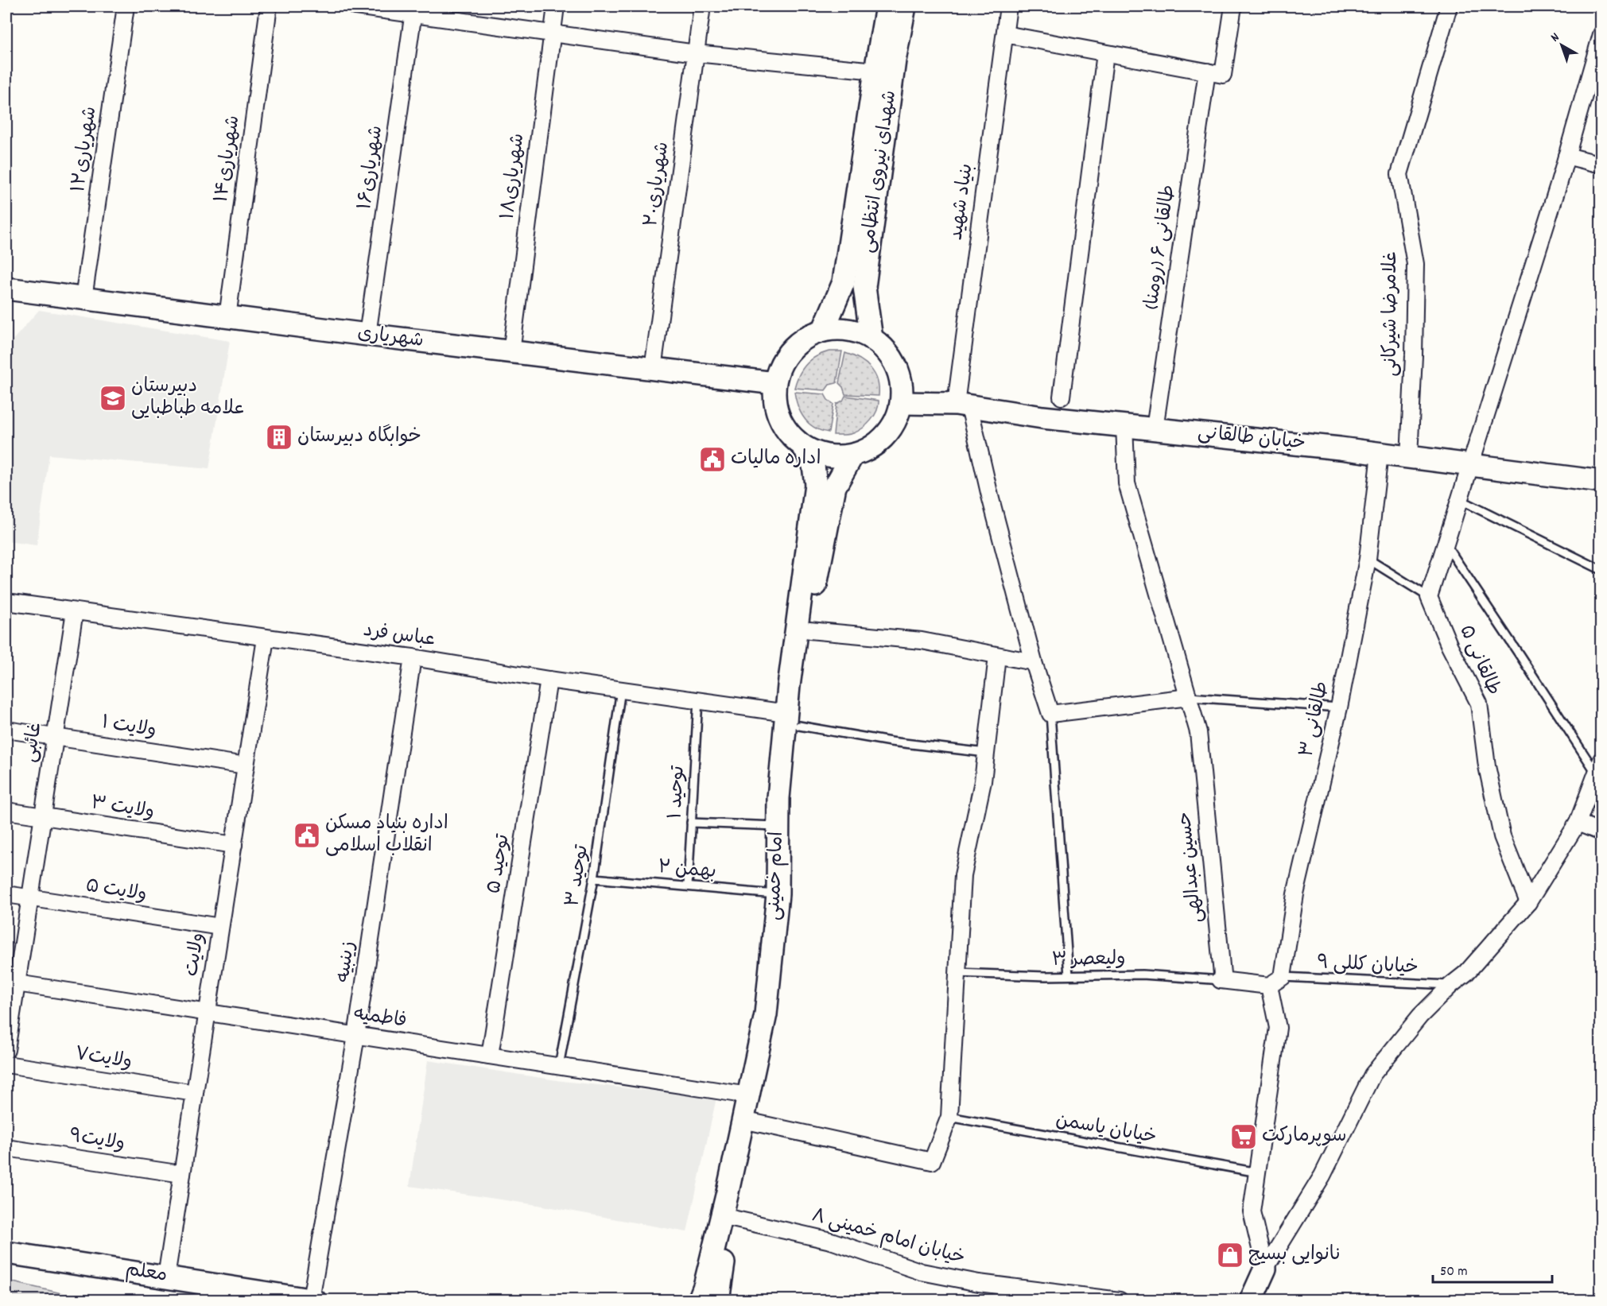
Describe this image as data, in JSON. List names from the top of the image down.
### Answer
{
  "streets": {
    "main road": [
      "شهدای نیروی انتظامی",
      "شهریاری",
      "خیابان طالقانی",
      "امام خمینی",
      "معلم"
    ],
    "street": [
      "شهریاری۱۲",
      "شهریاری۱۴",
      "شهریاری۱۶",
      "شهریاری۱۸",
      "شهریاری۲۰",
      "بنیاد شهید",
      "طالقانی ۶ (رومنا)",
      "غلامرضا شیرکانی",
      "عباس فرد",
      "طالقانی ۵",
      "طالقانی ۳",
      "ولایت ۱",
      "غائبی",
      "ولایت ۳",
      "توحید ۵",
      "حسین عبدالهی",
      "ولایت ۵",
      "ولایت",
      "زینبیه",
      "فاطمیه",
      "ولایت۷",
      "ولایت۹",
      "خیابان امام خمینی ۸"
    ],
    "lane": [
      "توحید ۱",
      "بهمن ۲",
      "توحید ۳",
      "ولیعصر ۳",
      "خیابان کللی ۹",
      "خیابان یاسمن"
    ]
  },
  "crossings": [
    ["شهریاری۱۲", "شهریاری"],
    ["شهریاری۱۴", "شهریاری"],
    ["شهریاری۱۶", "شهریاری"],
    ["شهدای نیروی انتظامی", "شهریاری"],
    ["شهدای نیروی انتظامی", "خیابان طالقانی"],
    ["شهدای نیروی انتظامی", "امام خمینی"],
    ["شهریاری۱۸", "شهریاری"],
    ["شهریاری۲۰", "شهریاری"],
    ["بنیاد شهید", "خیابان طالقانی"],
    ["طالقانی ۶ (رومنا)", "خیابان طالقانی"],
    ["غلامرضا شیرکانی", "خیابان طالقانی"],
    ["شهریاری", "خیابان طالقانی"],
    ["شهریاری", "امام خمینی"],
    ["خیابان طالقانی", "طالقانی ۳"],
    ["خیابان طالقانی", "حسین عبدالهی"],
    ["خیابان طالقانی", "امام خمینی"],
    ["عباس فرد", "غائبی"],
    ["عباس فرد", "توحید ۱"],
    ["عباس فرد", "توحید ۵"],
    ["عباس فرد", "توحید ۳"],
    ["عباس فرد", "امام خمینی"],
    ["عباس فرد", "ولایت"],
    ["عباس فرد", "زینبیه"],
    ["طالقانی ۳", "خیابان کللی ۹"],
    ["ولایت ۱", "غائبی"],
    ["ولایت ۱", "ولایت"],
    ["غائبی", "ولایت ۳"],
    ["غائبی", "ولایت ۵"],
    ["غائبی", "فاطمیه"],
    ["توحید ۱", "بهمن ۲"],
    ["ولایت ۳", "ولایت"],
    ["توحید ۵", "فاطمیه"],
    ["حسین عبدالهی", "ولیعصر ۳"],
    ["بهمن ۲", "توحید ۳"],
    ["بهمن ۲", "امام خمینی"],
    ["توحید ۳", "فاطمیه"],
    ["امام خمینی", "فاطمیه"],
    ["امام خمینی", "خیابان امام خمینی ۸"],
    ["ولایت ۵", "ولایت"],
    ["ولایت", "فاطمیه"],
    ["ولایت", "ولایت۷"],
    ["ولایت", "ولایت۹"],
    ["ولایت", "معلم"],
    ["زینبیه", "فاطمیه"],
    ["زینبیه", "معلم"]
  ],
  "places": {
    "school or university": ["دبیرستان علامه طباطبایی"],
    "building": ["خوابگاه دبیرستان"],
    "public building": ["اداره مالیات", "اداره بنیاد مسکن انقلاب اسلامی"],
    "supermarket": ["سوپرمارکت"],
    "shop": ["نانوایی بسیج"]
  },
  "scale_bar": "50 m",
  "north": "top left"
}
